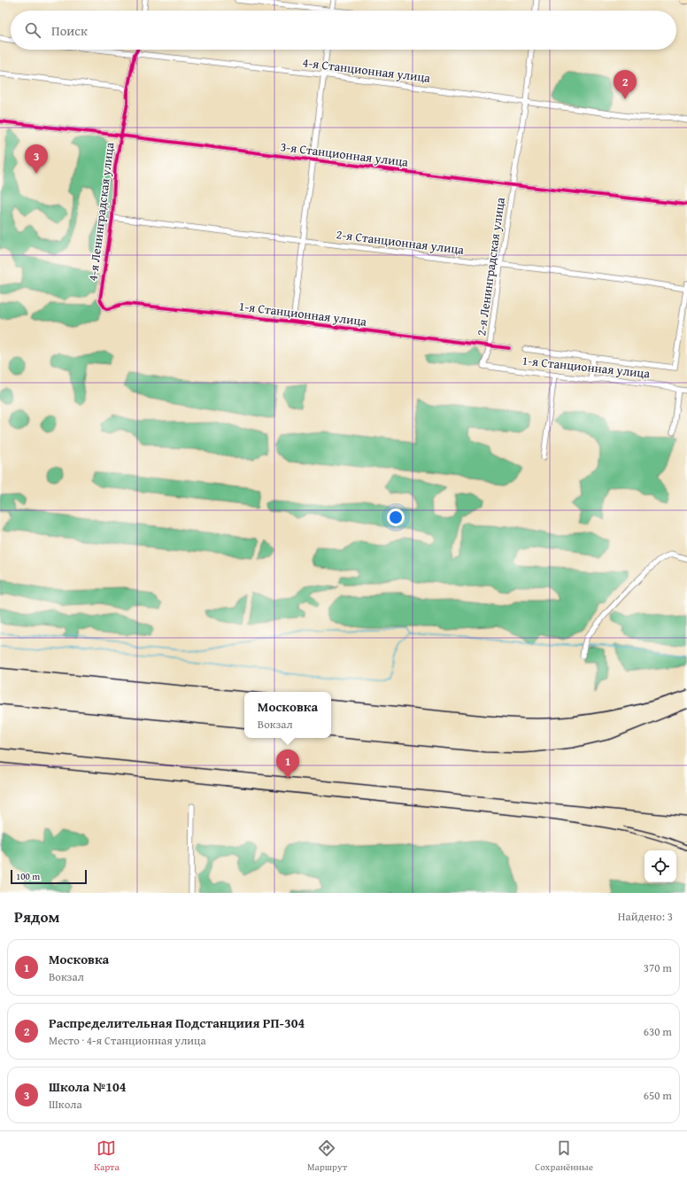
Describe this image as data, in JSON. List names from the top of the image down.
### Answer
{
  "streets": {
    "street": [
      "4-я Станционная улица",
      "3-я Станционная улица",
      "4-я Ленинградская улица",
      "2-я Станционная улица",
      "2-я Ленинградская улица",
      "1-я Станционная улица"
    ]
  },
  "crossings": [
    ["4-я Станционная улица", "4-я Ленинградская улица"],
    ["4-я Станционная улица", "2-я Ленинградская улица"],
    ["3-я Станционная улица", "4-я Ленинградская улица"],
    ["3-я Станционная улица", "2-я Ленинградская улица"],
    ["4-я Ленинградская улица", "2-я Станционная улица"],
    ["4-я Ленинградская улица", "1-я Станционная улица"],
    ["2-я Станционная улица", "2-я Ленинградская улица"],
    ["2-я Станционная улица", "1-я Станционная улица"],
    ["2-я Ленинградская улица", "1-я Станционная улица"]
  ],
  "scale_bar": "100 m",
  "page": {
    "search": "Поиск",
    "pins": ["2", "3", "1"],
    "popup": ["Московка", "Вокзал"],
    "scale": "100 m",
    "heading": ["Рядом", "Найдено: 3"],
    "list": [
      {
        "mark": "1",
        "name": "Московка",
        "note": "Вокзал",
        "value": "370 m"
      },
      {
        "mark": "2",
        "name": "Распределительная Подстанциия РП-304",
        "note": "Место · 4-я Станционная улица",
        "value": "630 m"
      },
      {
        "mark": "3",
        "name": "Школа №104",
        "note": "Школа",
        "value": "650 m"
      }
    ],
    "nav": ["Карта", "Маршрут", "Сохранённые"]
  }
}
